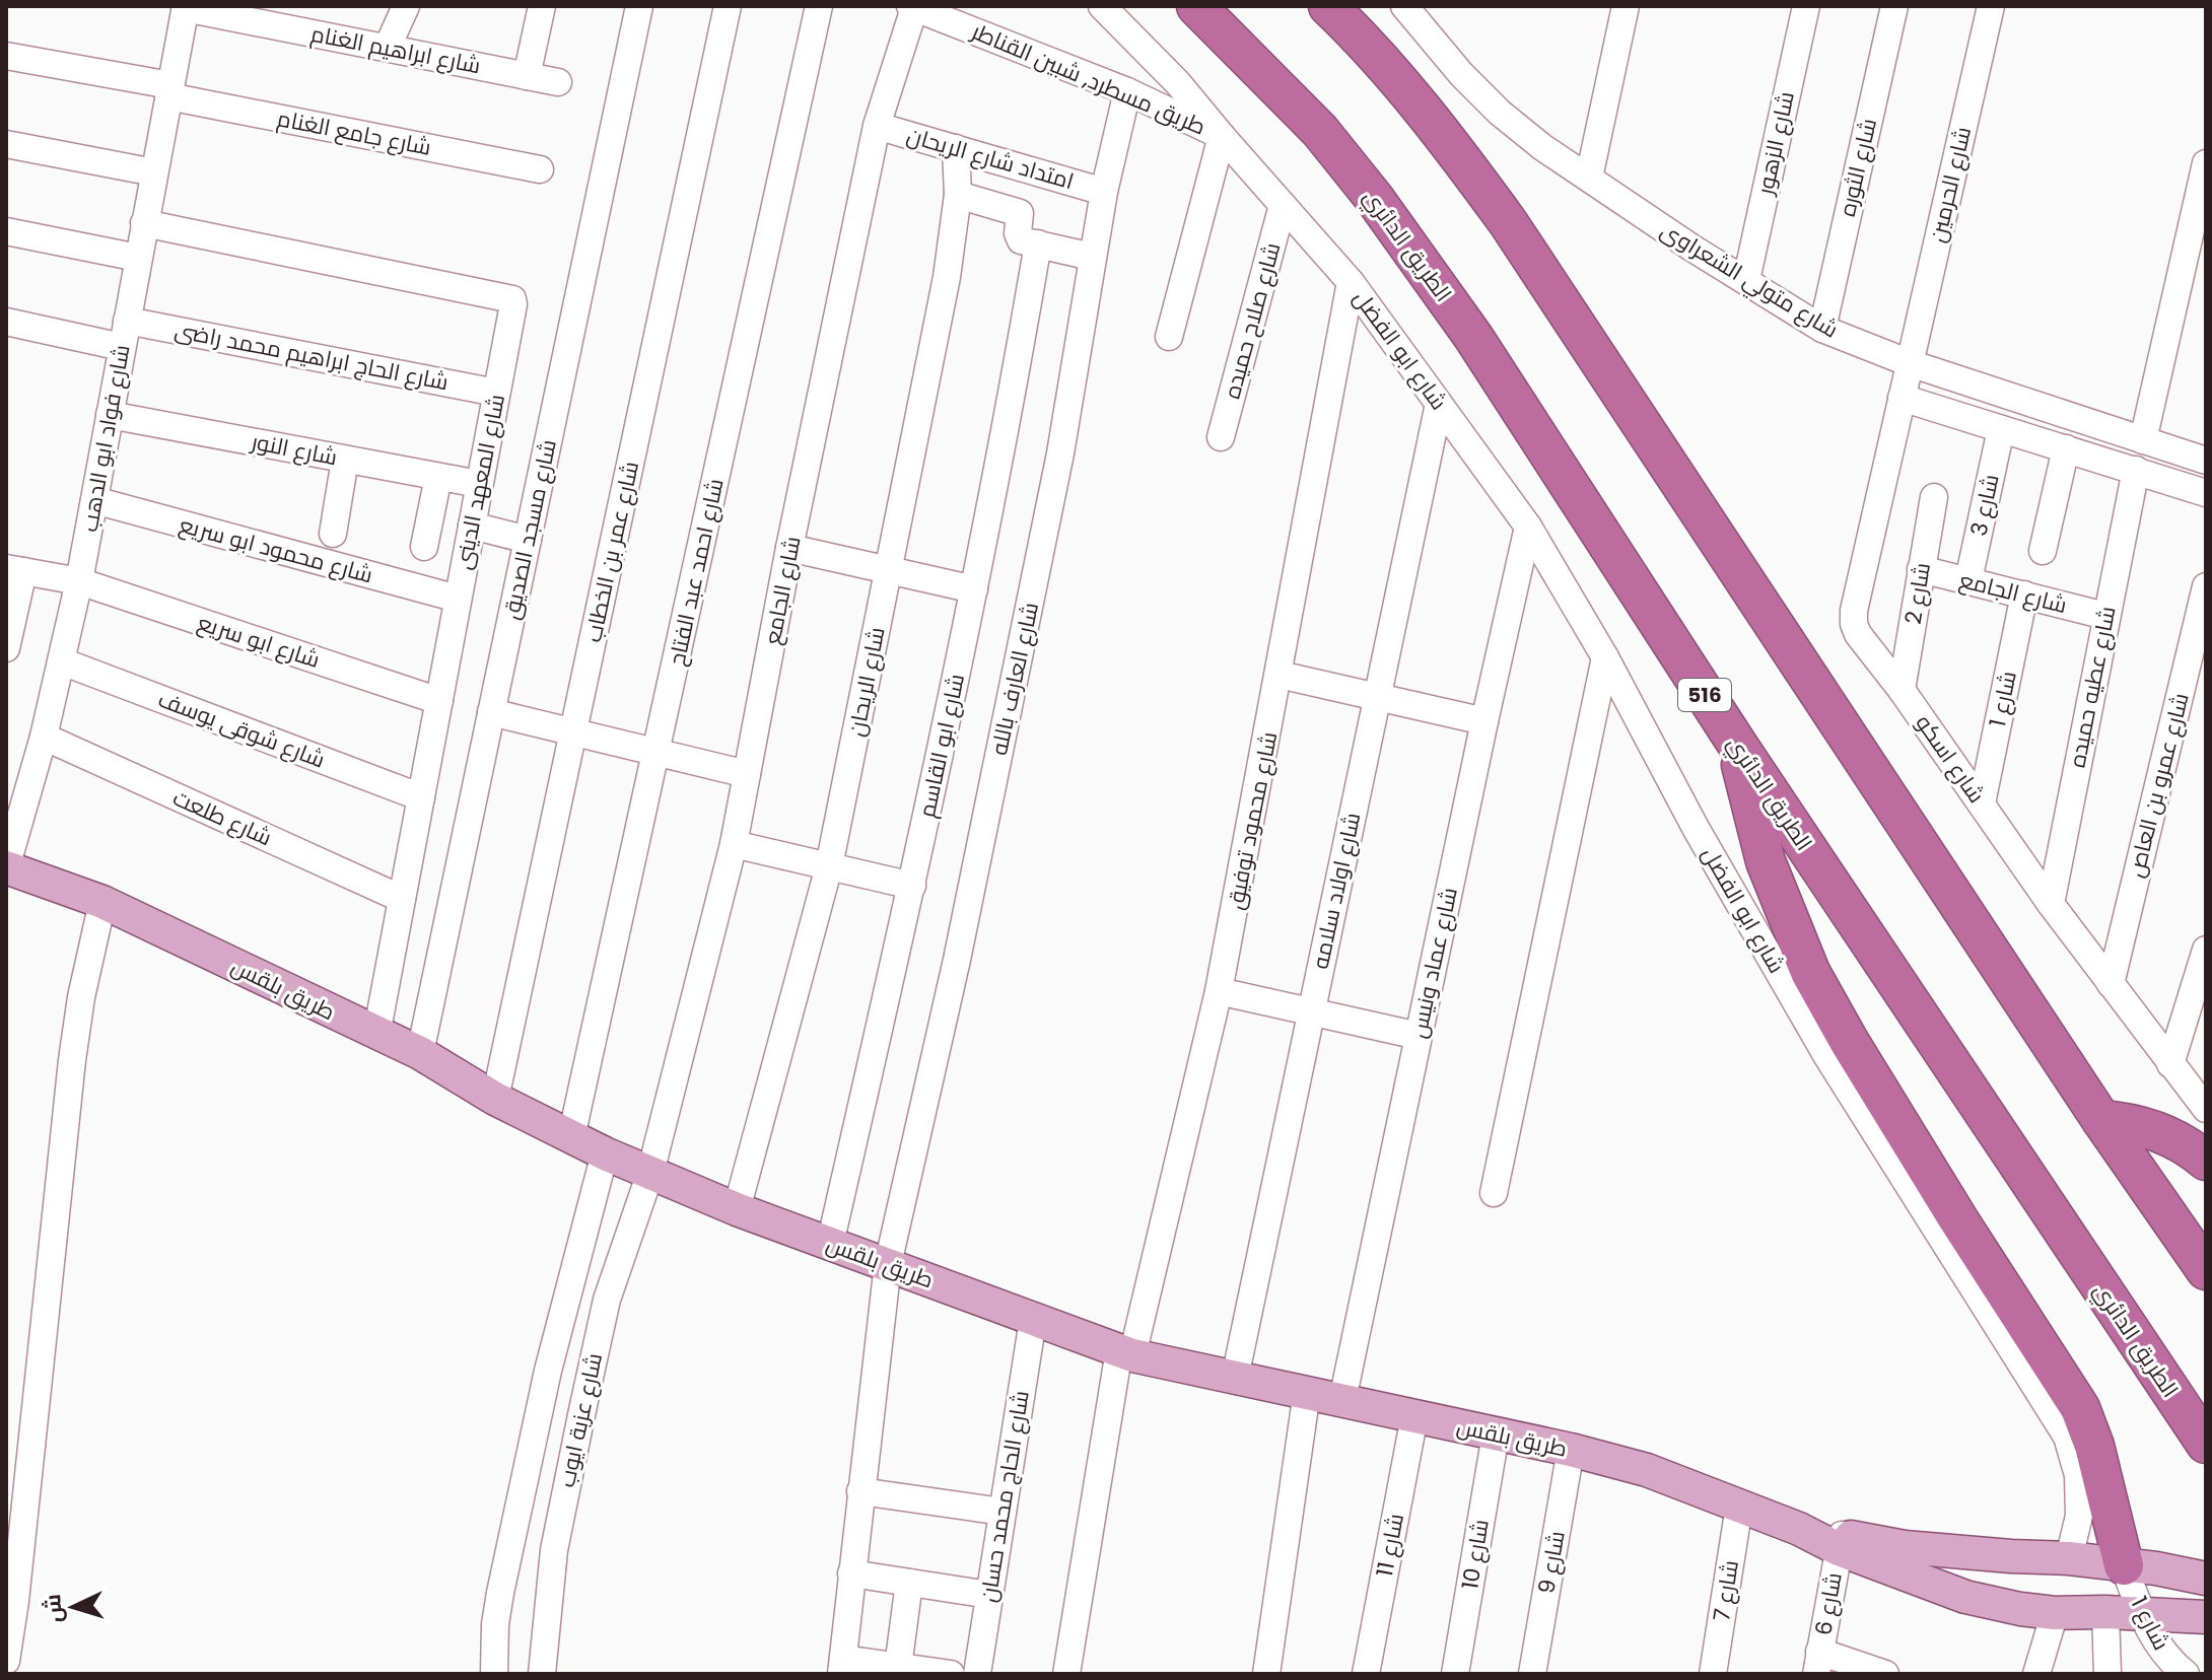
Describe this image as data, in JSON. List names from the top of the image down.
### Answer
{
  "streets": {
    "highway": ["الطريق الدائري", "516"],
    "main road": ["طريق بلقس"],
    "street": [
      "شارع ابراهيم الغنام",
      "طريق مسطرد, شبين القناطر",
      "شارع جامع الغنام",
      "شارع الزهور",
      "امتداد شارع الريحان",
      "شارع الثوره",
      "شارع الحرمين",
      "شارع متولي الشعراوى",
      "شارع صلاح حميده",
      "شارع ابو الفضل",
      "شارع الحاج ابراهيم محمد راضى",
      "شارع فواد ابو الدهب",
      "شارع النور",
      "شارع المعهد الدينى",
      "شارع 3",
      "شارع مسجد الصديق",
      "شارع محمود ابو سريع",
      "شارع عمر بن الخطاب",
      "شارع احمد عبد الفتاح",
      "شارع الجامع",
      "شارع 2",
      "شارع ابو سريع",
      "شارع العارف بالله",
      "شارع الريحان",
      "شارع عطيه حميده",
      "شارع 1",
      "شارع شوقى يوسف",
      "شارع ابو القاسم",
      "شارع اسكو",
      "شارع عمرو بن العاص",
      "شارع طلعت",
      "شارع محمود توفيق",
      "شارع اولاد سلامه",
      "شارع عماد ونيس",
      "شارع عزبة ايوب",
      "شارع الحاج محمد حسان",
      "شارع 11",
      "شارع 10",
      "شارع 9",
      "شارع 7",
      "شارع 6"
    ]
  },
  "crossings": [
    ["شارع ابراهيم الغنام", "شارع فواد ابو الدهب"],
    ["طريق مسطرد, شبين القناطر", "شارع صلاح حميده"],
    ["طريق مسطرد, شبين القناطر", "شارع ابو الفضل"],
    ["طريق مسطرد, شبين القناطر", "شارع الجامع"],
    ["طريق مسطرد, شبين القناطر", "شارع العارف بالله"],
    ["طريق مسطرد, شبين القناطر", "شارع محمود توفيق"],
    ["شارع جامع الغنام", "شارع فواد ابو الدهب"],
    ["شارع الزهور", "شارع متولي الشعراوى"],
    ["امتداد شارع الريحان", "شارع الجامع"],
    ["امتداد شارع الريحان", "شارع العارف بالله"],
    ["امتداد شارع الريحان", "شارع الريحان"],
    ["شارع الثوره", "شارع متولي الشعراوى"],
    ["شارع الحرمين", "شارع متولي الشعراوى"],
    ["شارع الحرمين", "شارع اسكو"],
    ["شارع متولي الشعراوى", "شارع اسكو"],
    ["شارع ابو الفضل", "شارع محمود توفيق"],
    ["شارع ابو الفضل", "شارع اولاد سلامه"],
    ["شارع ابو الفضل", "شارع عماد ونيس"],
    ["شارع الحاج ابراهيم محمد راضى", "شارع فواد ابو الدهب"],
    ["شارع الحاج ابراهيم محمد راضى", "شارع المعهد الدينى"],
    ["شارع فواد ابو الدهب", "شارع النور"],
    ["شارع فواد ابو الدهب", "شارع المعهد الدينى"],
    ["شارع فواد ابو الدهب", "شارع محمود ابو سريع"],
    ["شارع فواد ابو الدهب", "شارع ابو سريع"],
    ["شارع فواد ابو الدهب", "شارع شوقى يوسف"],
    ["شارع فواد ابو الدهب", "شارع طلعت"],
    ["شارع فواد ابو الدهب", "طريق بلقس"],
    ["شارع النور", "شارع المعهد الدينى"],
    ["شارع المعهد الدينى", "شارع محمود ابو سريع"],
    ["شارع المعهد الدينى", "شارع ابو سريع"],
    ["شارع المعهد الدينى", "شارع شوقى يوسف"],
    ["شارع المعهد الدينى", "شارع طلعت"],
    ["شارع المعهد الدينى", "طريق بلقس"],
    ["شارع 3", "شارع الجامع"],
    ["شارع مسجد الصديق", "طريق بلقس"],
    ["شارع عمر بن الخطاب", "طريق بلقس"],
    ["شارع احمد عبد الفتاح", "طريق بلقس"],
    ["شارع الجامع", "شارع 2"],
    ["شارع الجامع", "شارع عطيه حميده"],
    ["شارع الجامع", "شارع 1"],
    ["شارع الجامع", "طريق بلقس"],
    ["شارع الجامع", "شارع عزبة ايوب"],
    ["شارع 2", "شارع اسكو"],
    ["شارع العارف بالله", "طريق بلقس"],
    ["شارع الريحان", "طريق بلقس"],
    ["شارع عطيه حميده", "شارع اسكو"],
    ["شارع 1", "شارع اسكو"],
    ["شارع ابو القاسم", "طريق بلقس"],
    ["شارع اسكو", "شارع عمرو بن العاص"],
    ["شارع محمود توفيق", "طريق بلقس"],
    ["شارع اولاد سلامه", "طريق بلقس"],
    ["شارع عماد ونيس", "طريق بلقس"],
    ["طريق بلقس", "شارع عزبة ايوب"],
    ["طريق بلقس", "شارع الحاج محمد حسان"],
    ["طريق بلقس", "شارع 11"],
    ["طريق بلقس", "شارع 10"],
    ["طريق بلقس", "شارع 9"],
    ["طريق بلقس", "شارع 7"],
    ["طريق بلقس", "شارع 6"]
  ],
  "north": "left"
}
